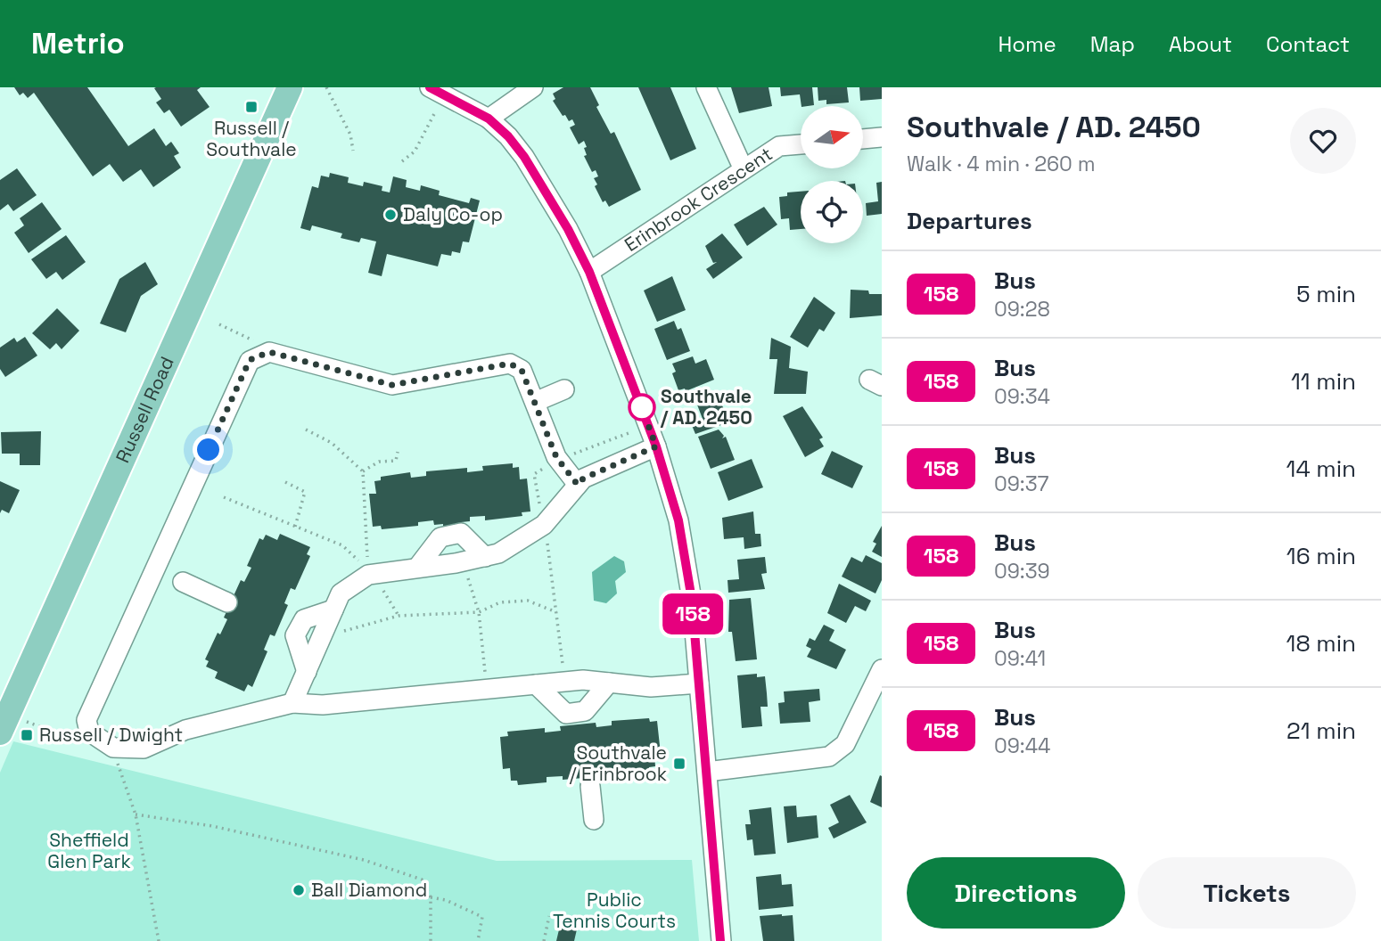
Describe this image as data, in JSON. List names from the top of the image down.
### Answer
{
  "streets": {
    "main road": ["Russell Road"],
    "street": ["Erinbrook Crescent"]
  },
  "parks": ["Sheffield Glen Park", "Public Tennis Courts"],
  "places": {
    "transit": ["Russell / Southvale", "Russell / Dwight", "Southvale / Erinbrook"],
    "other": ["Daly Co-op", "Southvale / AD. 2450", "Ball Diamond"]
  },
  "lines": ["bus line 158"],
  "north": "right",
  "page": {
    "header": "Metrio",
    "nav": [
      "Home",
      "Map",
      "About",
      "Contact"
    ],
    "on_map": "158",
    "heading": [
      ["Southvale / AD. 2450", "Walk · 4 min · 260 m"],
      "Departures"
    ],
    "list": [
      {
        "mark": "158",
        "name": "Bus",
        "note": "09:28",
        "value": "5 min"
      },
      {
        "mark": "158",
        "name": "Bus",
        "note": "09:34",
        "value": "11 min"
      },
      {
        "mark": "158",
        "name": "Bus",
        "note": "09:37",
        "value": "14 min"
      },
      {
        "mark": "158",
        "name": "Bus",
        "note": "09:39",
        "value": "16 min"
      },
      {
        "mark": "158",
        "name": "Bus",
        "note": "09:41",
        "value": "18 min"
      },
      {
        "mark": "158",
        "name": "Bus",
        "note": "09:44",
        "value": "21 min"
      }
    ],
    "buttons": ["Directions", "Tickets"]
  }
}
